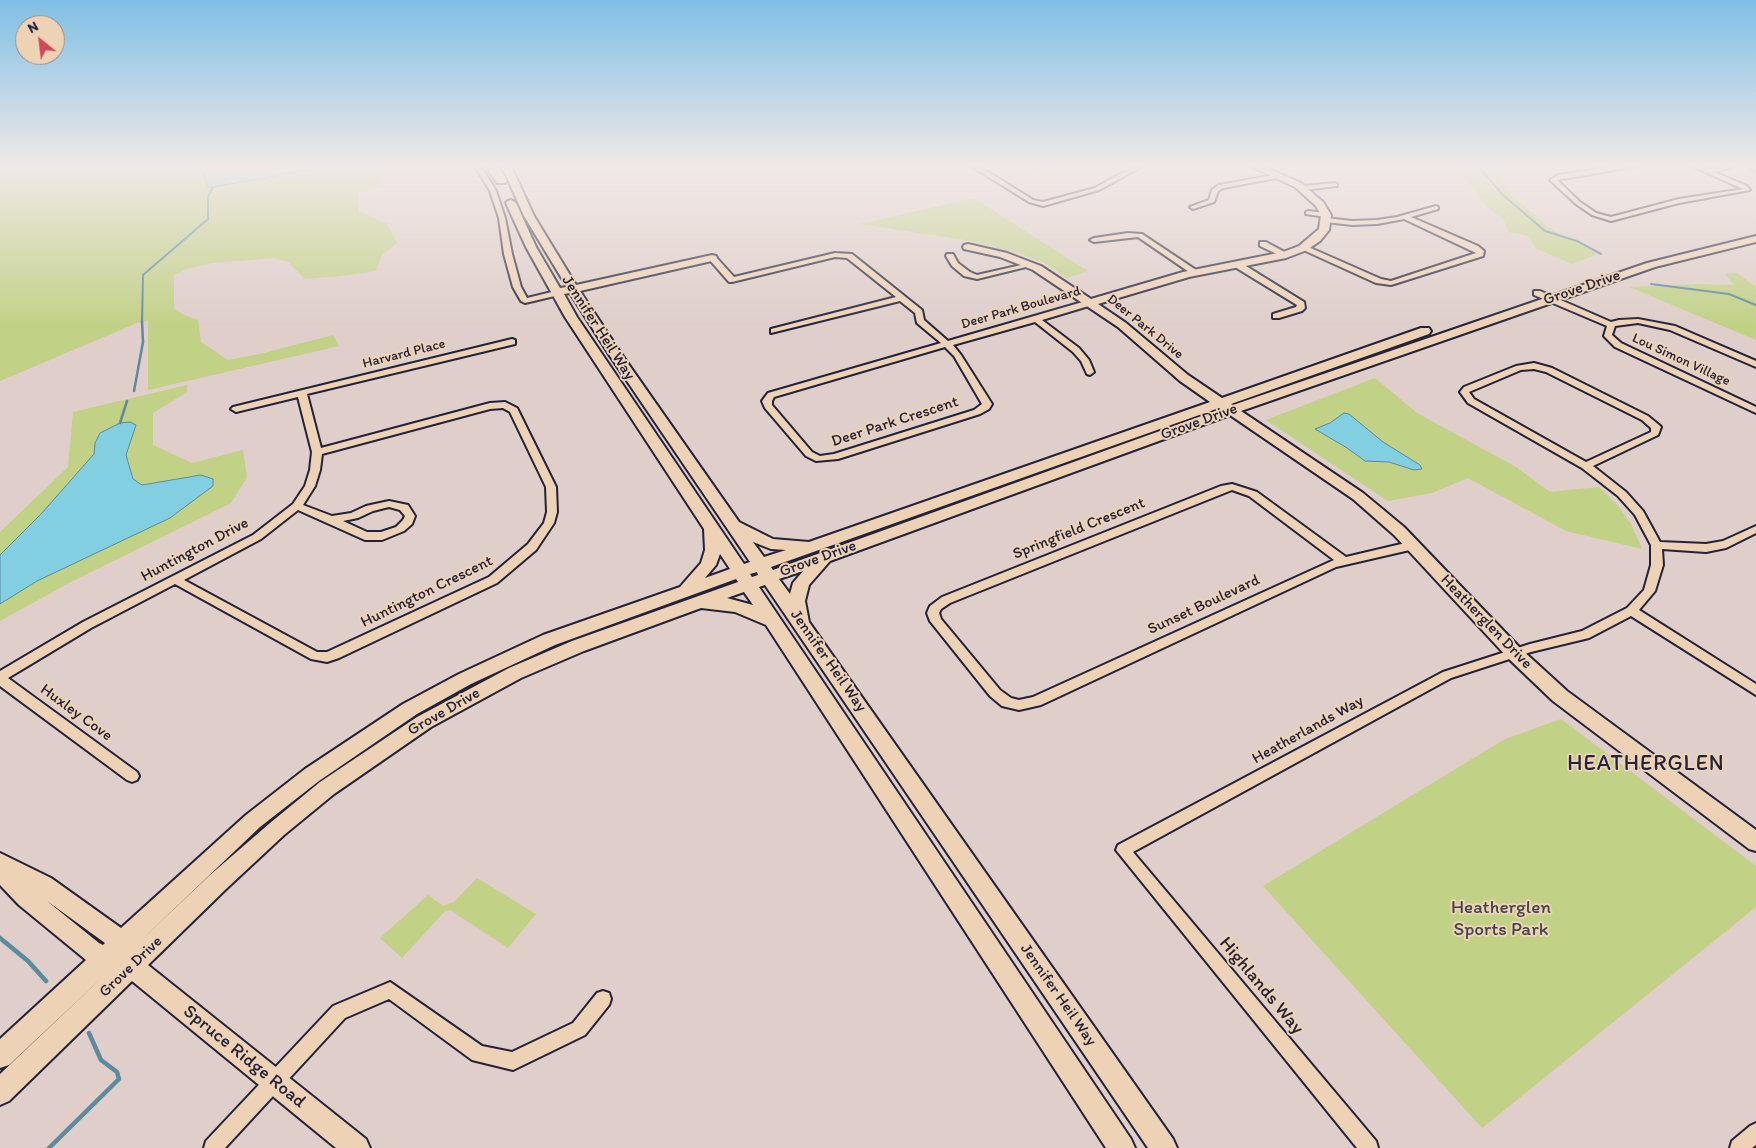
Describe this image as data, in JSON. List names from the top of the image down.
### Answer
{
  "streets": {
    "main road": [
      "Grove Drive",
      "Deer Park Boulevard",
      "Deer Park Drive",
      "Jennifer Heil Way",
      "Heatherglen Drive",
      "Spruce Ridge Road"
    ],
    "street": [
      "Harvard Place",
      "Lou Simon Village",
      "Deer Park Crescent",
      "Springfield Crescent",
      "Huntington Drive",
      "Huntington Crescent",
      "Sunset Boulevard",
      "Huxley Cove",
      "Heatherlands Way",
      "Highlands Way"
    ]
  },
  "crossings": [
    ["Grove Drive", "Deer Park Drive"],
    ["Grove Drive", "Jennifer Heil Way"],
    ["Grove Drive", "Lou Simon Village"],
    ["Grove Drive", "Heatherglen Drive"],
    ["Grove Drive", "Spruce Ridge Road"],
    ["Deer Park Boulevard", "Deer Park Drive"],
    ["Deer Park Boulevard", "Deer Park Crescent"],
    ["Deer Park Drive", "Heatherglen Drive"],
    ["Harvard Place", "Huntington Drive"],
    ["Springfield Crescent", "Sunset Boulevard"],
    ["Huntington Drive", "Huntington Crescent"],
    ["Huntington Drive", "Huxley Cove"],
    ["Sunset Boulevard", "Heatherglen Drive"],
    ["Heatherglen Drive", "Heatherlands Way"],
    ["Heatherlands Way", "Highlands Way"]
  ],
  "districts": ["HEATHERGLEN"],
  "parks": ["Heatherglen Sports Park"],
  "north": "top left"
}
